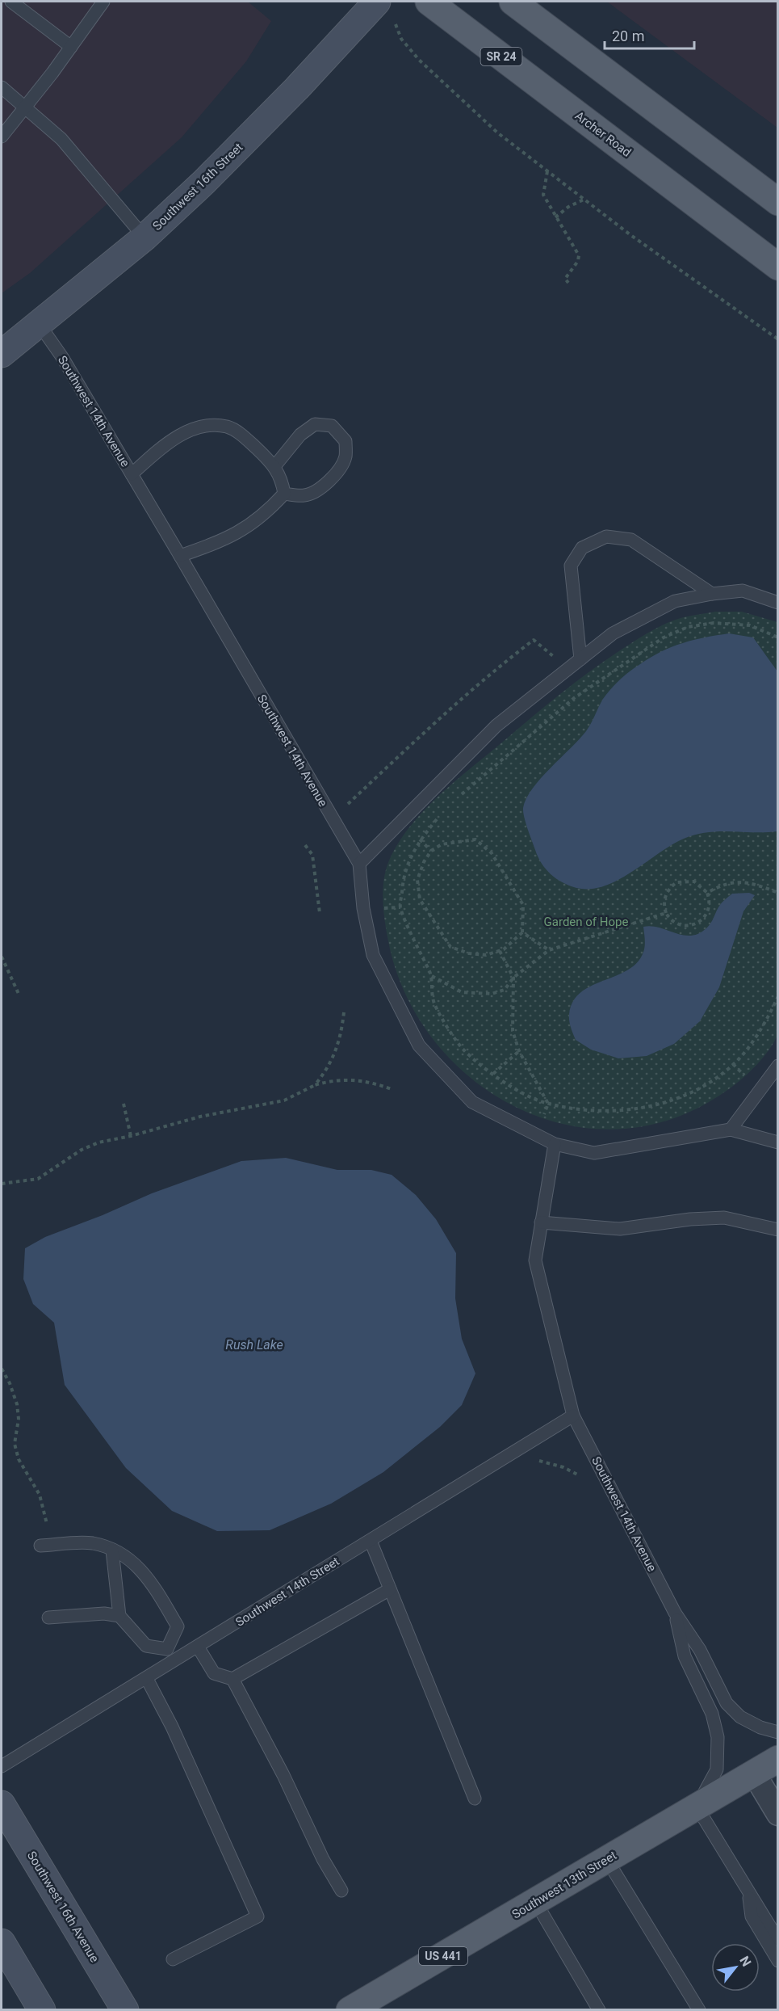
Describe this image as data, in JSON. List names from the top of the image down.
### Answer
{
  "streets": {
    "main road": [
      "SR 24",
      "Archer Road",
      "Southwest 13th Street",
      "US 441"
    ],
    "street": ["Southwest 16th Street", "Southwest 16th Avenue"],
    "lane": ["Southwest 14th Avenue", "Southwest 14th Street"]
  },
  "crossings": [
    ["Southwest 16th Street", "Southwest 14th Avenue"],
    ["Southwest 14th Avenue", "Southwest 14th Street"],
    ["Southwest 14th Avenue", "Southwest 13th Street"]
  ],
  "water": ["Rush Lake"],
  "parks": ["Garden of Hope"],
  "scale_bar": "20 m",
  "north": "top right"
}
